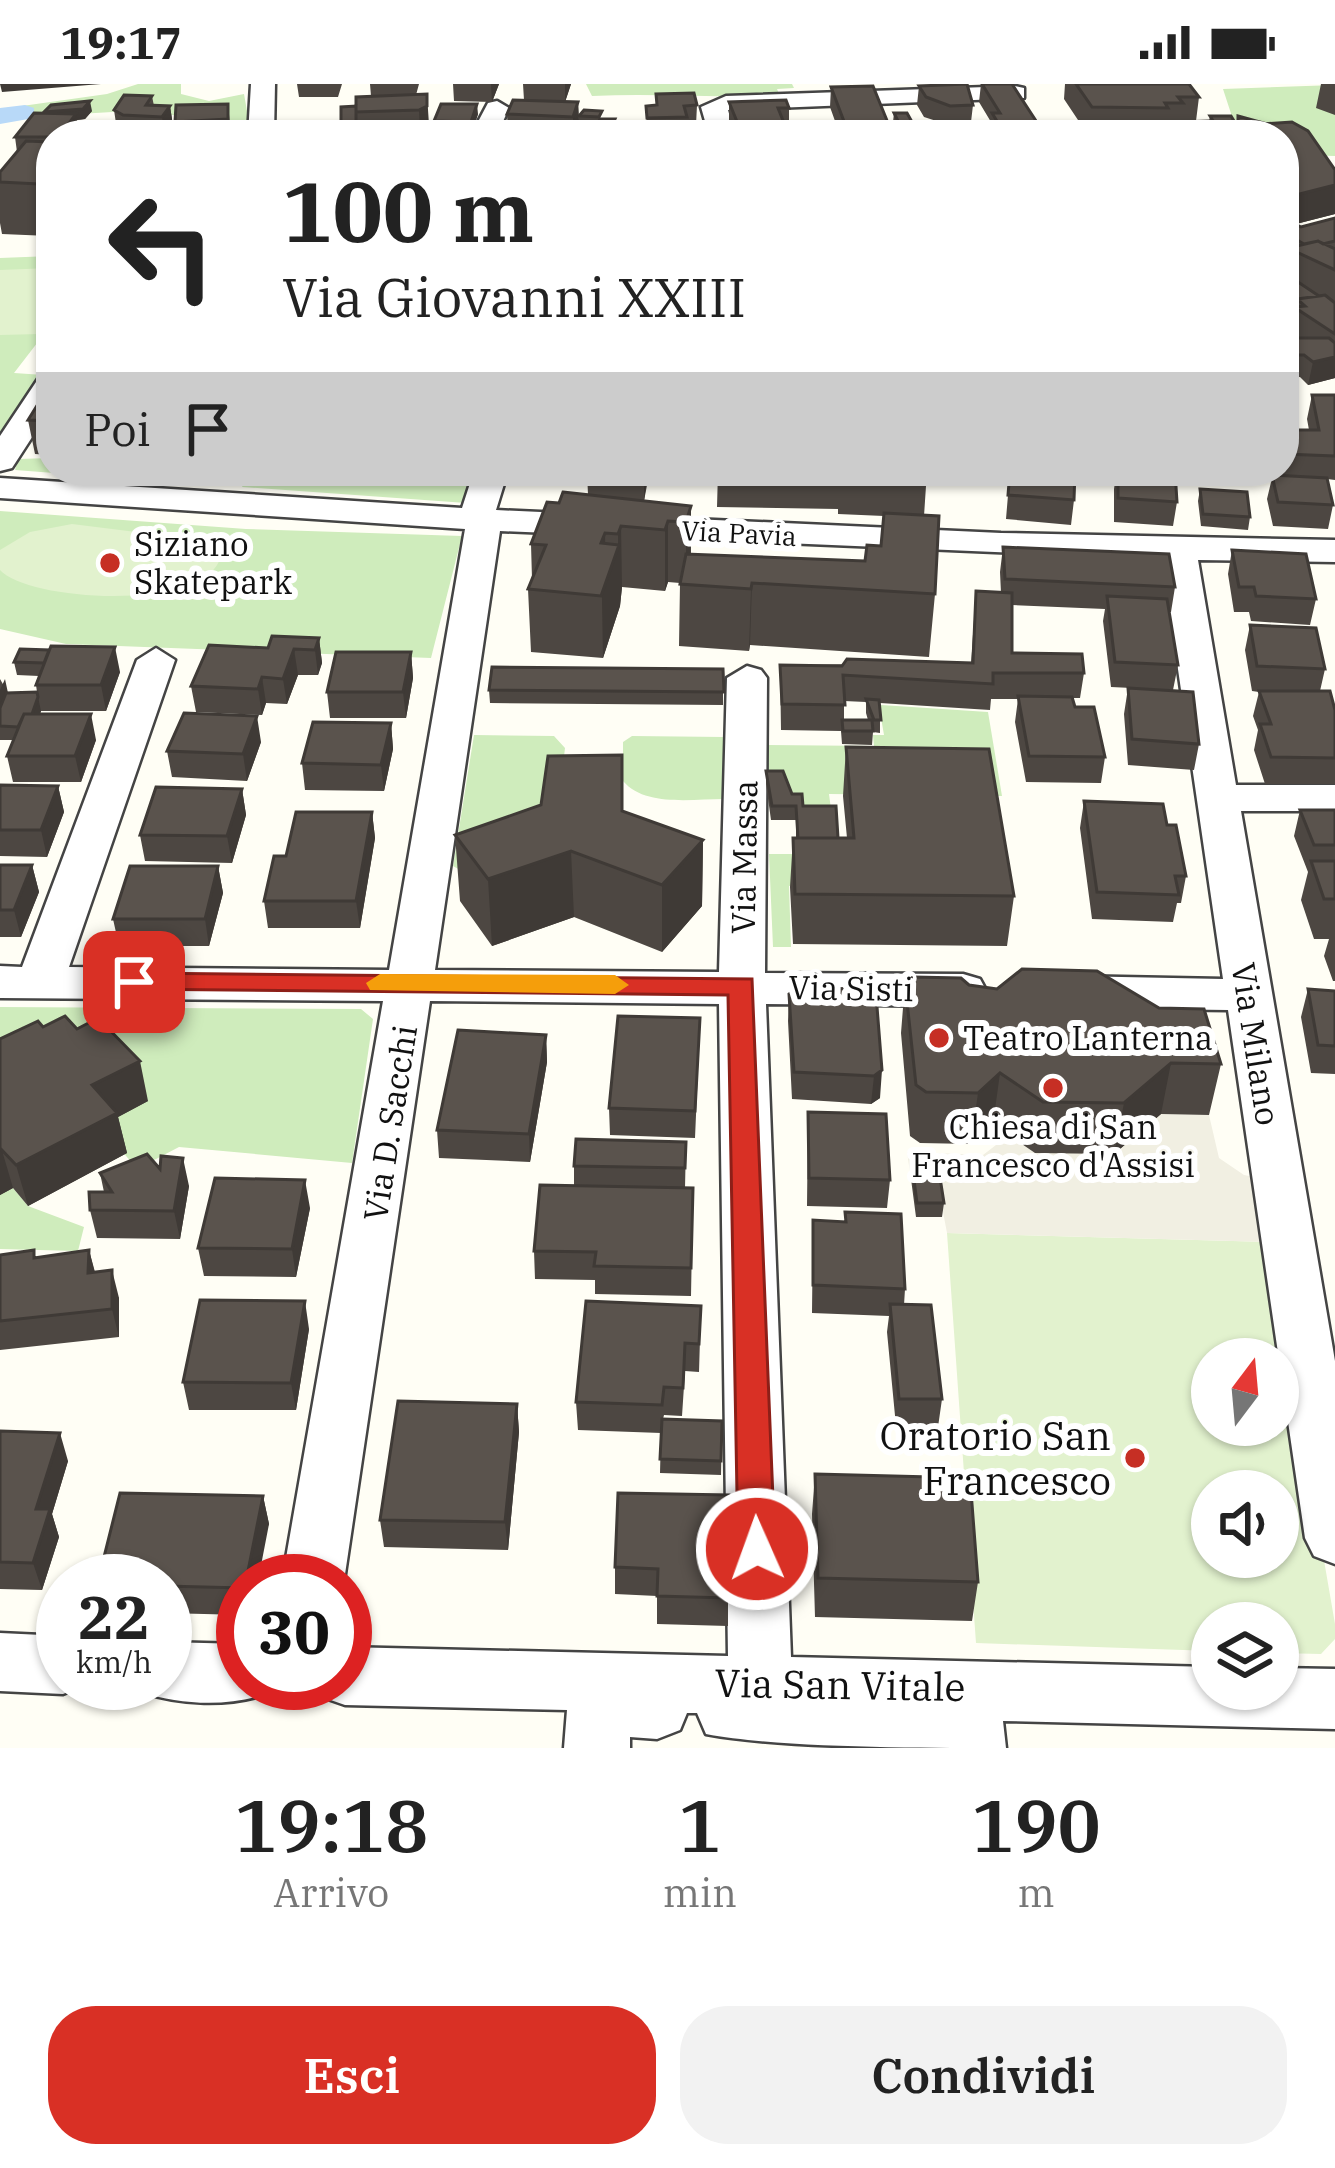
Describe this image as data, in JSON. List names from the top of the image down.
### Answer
{
  "streets": {
    "street": [
      "Via Pavia",
      "Via Massa",
      "Via Sisti",
      "Via Milano",
      "Via D. Sacchi",
      "Via San Vitale"
    ]
  },
  "crossings": [
    ["Via Pavia", "Via Milano"],
    ["Via Pavia", "Via D. Sacchi"],
    ["Via Massa", "Via Sisti"],
    ["Via Massa", "Via San Vitale"],
    ["Via Sisti", "Via Milano"],
    ["Via Sisti", "Via D. Sacchi"]
  ],
  "places": [
    "Siziano Skatepark",
    "Teatro Lanterna",
    "Chiesa di San Francesco d'Assisi",
    "Oratorio San Francesco"
  ],
  "north": "top",
  "page": {
    "status": "19:17",
    "turn": ["100 m", "Via Giovanni XXIII"],
    "then": "Poi",
    "speed": "22 km/h",
    "limit": "30",
    "eta": [
      "19:18",
      "Arrivo",
      "1",
      "min",
      "190",
      "m"
    ],
    "buttons": ["Esci", "Condividi"]
  }
}
